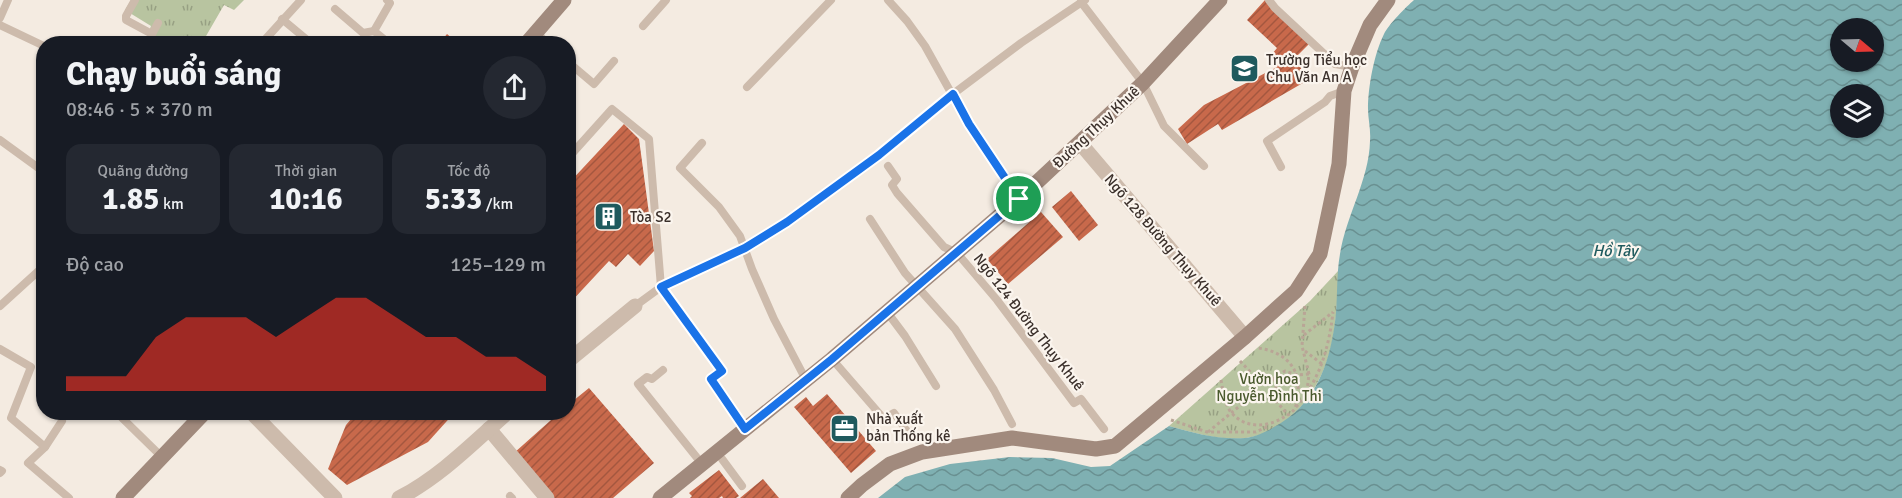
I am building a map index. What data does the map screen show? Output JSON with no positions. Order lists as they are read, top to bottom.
{
  "streets": {
    "main road": ["Đường Thụy Khuê"],
    "street": ["Ngõ 128 Đường Thụy Khuê"],
    "lane": ["Ngõ 124 Đường Thụy Khuê"]
  },
  "crossings": [
    ["Đường Thụy Khuê", "Ngõ 128 Đường Thụy Khuê"],
    ["Đường Thụy Khuê", "Ngõ 124 Đường Thụy Khuê"]
  ],
  "water": ["Hồ Tây"],
  "parks": ["Vườn hoa Nguyễn Đình Thi"],
  "places": {
    "school or university": ["Trường Tiểu học Chu Văn An A"],
    "building": ["Tòa S2"],
    "office": ["Nhà xuất bản Thống kê"]
  },
  "north": "right",
  "page": {
    "heading": ["Chạy buổi sáng", "08:46 · 5 × 370 m"],
    "stats": [
      ["Quãng đường", "1.85 km"],
      ["Thời gian", "10:16"],
      ["Tốc độ", "5:33 /km"]
    ],
    "chart": ["Độ cao", "125–129 m"]
  }
}
